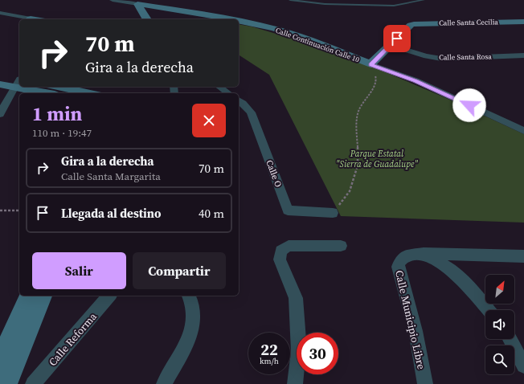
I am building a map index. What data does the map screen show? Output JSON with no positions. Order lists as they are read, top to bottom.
{
  "streets": {
    "street": [
      "Calle Santa Cecilia",
      "Calle Continuación Calle 10",
      "Calle Santa Rosa",
      "Calle O",
      "Calle Municipio Libre",
      "Calle Reforma"
    ]
  },
  "crossings": [
    ["Calle Santa Cecilia", "Calle Santa Rosa"]
  ],
  "parks": ["Parque Estatal \"Sierra de Guadalupe\""],
  "north": "top right",
  "page": {
    "turn": ["70 m", "Gira a la derecha"],
    "heading": ["1 min", "110 m · 19:47"],
    "list": [
      {
        "name": "Gira a la derecha",
        "note": "Calle Santa Margarita",
        "value": "70 m"
      },
      {
        "name": "Llegada al destino",
        "value": "40 m"
      }
    ],
    "buttons": ["Salir", "Compartir"],
    "speed": "22 km/h",
    "limit": "30"
  }
}
